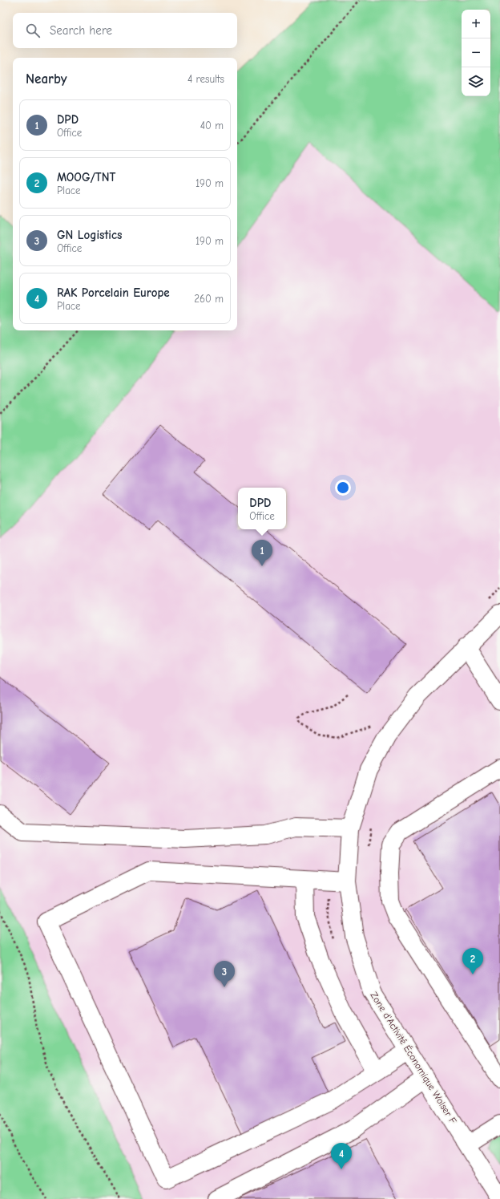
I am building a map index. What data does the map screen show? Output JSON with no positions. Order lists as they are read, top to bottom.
{
  "streets": {
    "lane": ["Zone d'Activité Économique Wolser F"]
  },
  "page": {
    "map_buttons": ["+", "−"],
    "search": "Search here",
    "heading": ["Nearby", "4 results"],
    "list": [
      {
        "mark": "1",
        "name": "DPD",
        "note": "Office",
        "value": "40 m"
      },
      {
        "mark": "2",
        "name": "MOOG/TNT",
        "note": "Place",
        "value": "190 m"
      },
      {
        "mark": "3",
        "name": "GN Logistics",
        "note": "Office",
        "value": "190 m"
      },
      {
        "mark": "4",
        "name": "RAK Porcelain Europe",
        "note": "Place",
        "value": "260 m"
      }
    ],
    "popup": ["DPD", "Office"],
    "pins": [
      "1",
      "2",
      "3",
      "4"
    ]
  }
}
